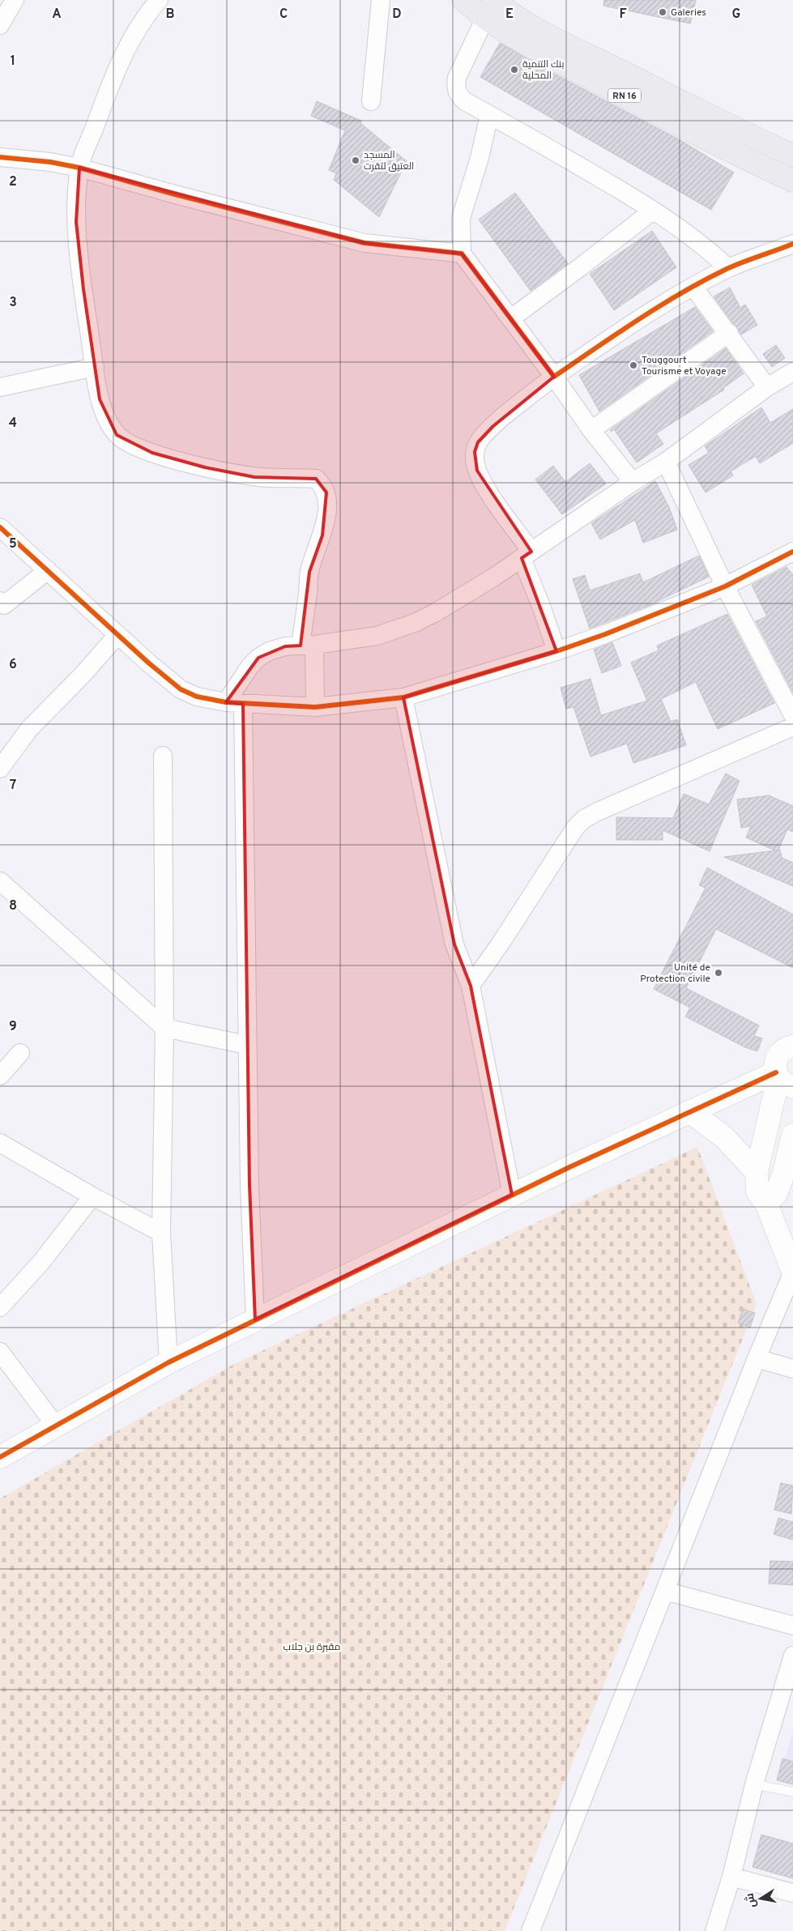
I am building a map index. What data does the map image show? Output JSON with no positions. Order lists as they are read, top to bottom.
{
  "streets": {
    "main road": ["RN 16"]
  },
  "parks": ["مقبرة بن جلاب"],
  "places": [
    "Galeries",
    "بنك التنمية المحلية",
    "المسجد العتيق لتقرت",
    "Touggourt Tourisme et Voyage",
    "Unité de Protection civile"
  ],
  "north": "left",
  "grid": {
    "columns": [
      "A",
      "B",
      "C",
      "D",
      "E",
      "F",
      "G"
    ],
    "rows": [
      "1",
      "2",
      "3",
      "4",
      "5",
      "6",
      "7",
      "8",
      "9"
    ]
  }
}
